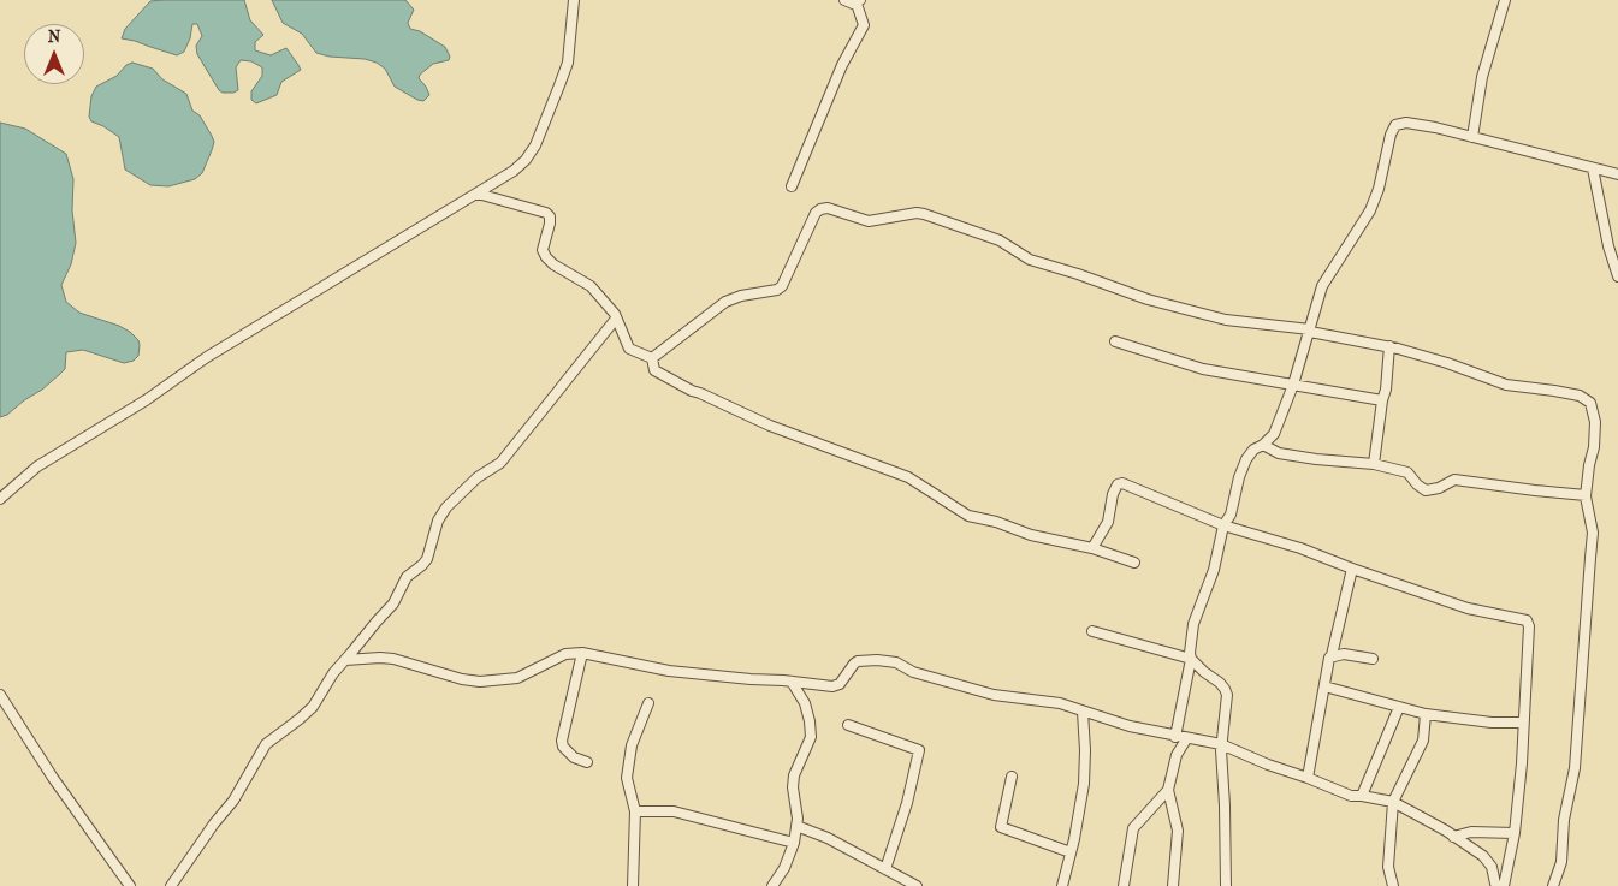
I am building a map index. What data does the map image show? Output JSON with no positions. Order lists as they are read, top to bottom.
{
  "north": "top"
}
